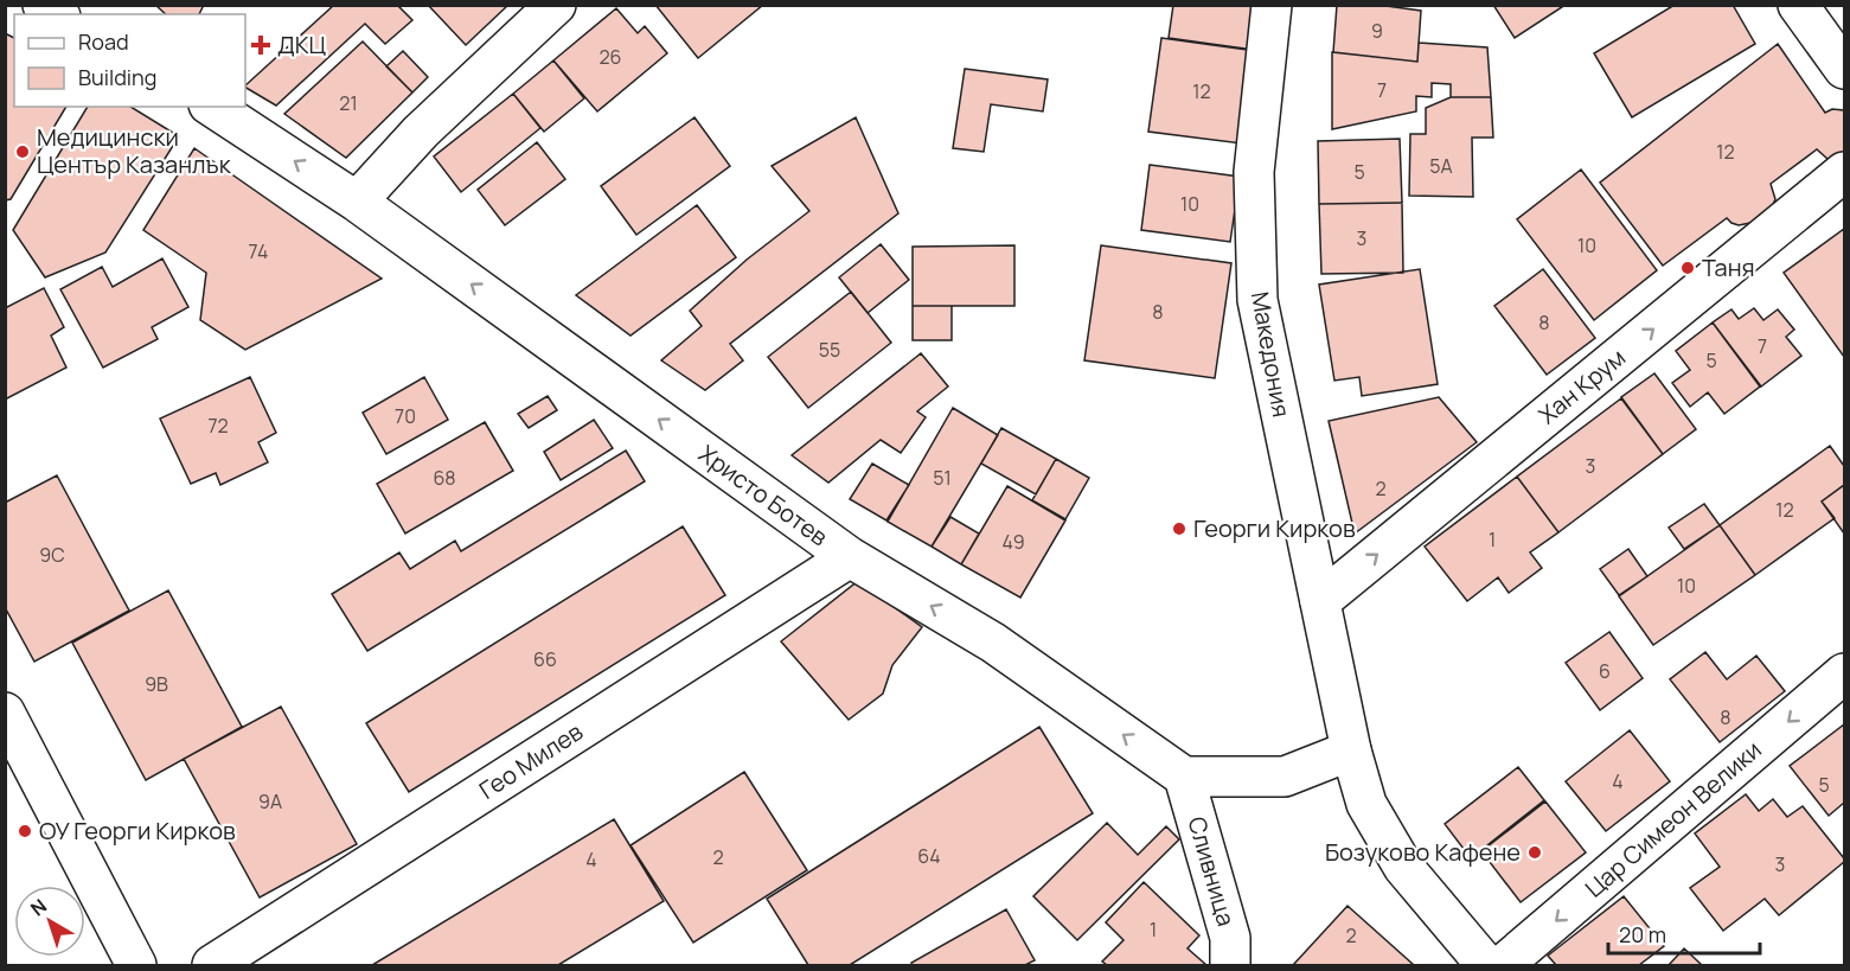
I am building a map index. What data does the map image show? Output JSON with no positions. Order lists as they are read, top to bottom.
{
  "streets": {
    "street": [
      "Македония",
      "Хан Крум",
      "Христо Ботев",
      "Гео Милев",
      "Цар Симеон Велики",
      "Сливница"
    ]
  },
  "crossings": [
    ["Македония", "Хан Крум"],
    ["Христо Ботев", "Гео Милев"],
    ["Христо Ботев", "Сливница"]
  ],
  "one_way": ["Хан Крум", "Христо Ботев", "Цар Симеон Велики"],
  "places": {
    "health": ["ДКЦ"],
    "other": [
      "Медицински Център Казанлък",
      "Таня",
      "Георги Кирков",
      "ОУ Георги Кирков",
      "Бозуково Кафене"
    ]
  },
  "house_numbers": [
    "9",
    "26",
    "7",
    "12",
    "21",
    "12",
    "5A",
    "5",
    "10",
    "3",
    "10",
    "74",
    "8",
    "8",
    "7",
    "55",
    "5",
    "70",
    "72",
    "3",
    "68",
    "51",
    "2",
    "12",
    "1",
    "49",
    "9C",
    "10",
    "66",
    "6",
    "9B",
    "8",
    "4",
    "5",
    "9A",
    "64",
    "2",
    "4",
    "3",
    "1",
    "2"
  ],
  "legend": ["Road", "Building"],
  "scale_bar": "20 m",
  "north": "top left"
}
